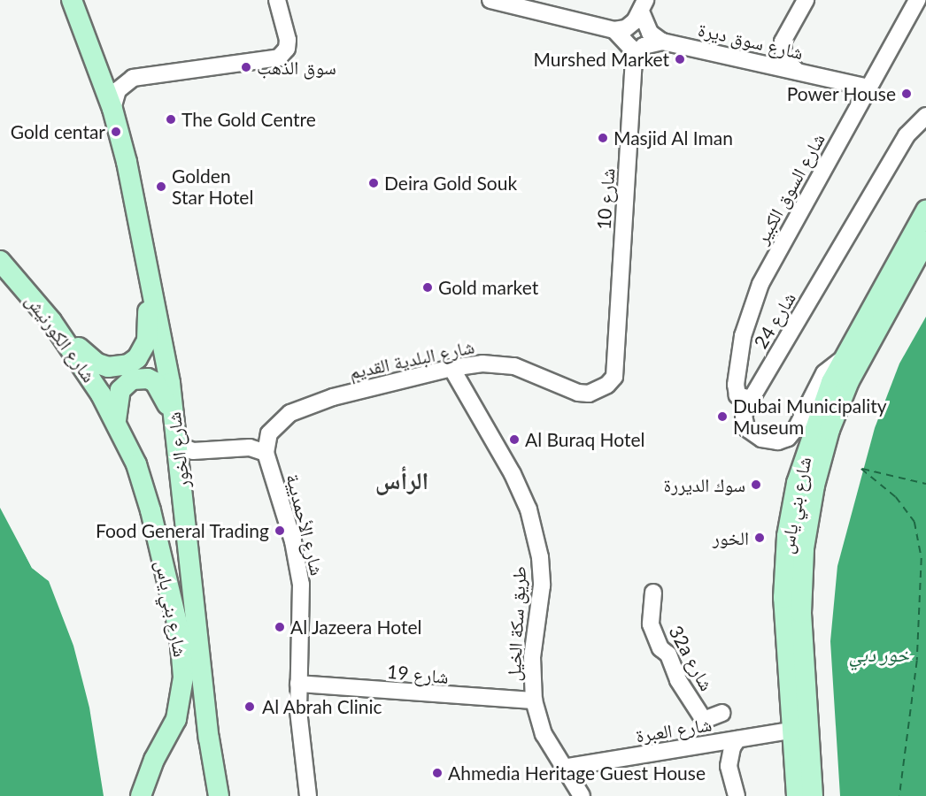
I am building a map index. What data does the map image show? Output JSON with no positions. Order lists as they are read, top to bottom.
{
  "streets": {
    "main road": ["شارع الكورنيش", "شارع الخور", "شارع بني ياس"],
    "street": [
      "شارع سوق ديرة",
      "شارع السوق الكبير",
      "شارع 10",
      "شارع 24",
      "شارع البلدية القديم",
      "شارع الأحمديية",
      "طريق سكة الخيل",
      "32a شارع",
      "شارع 19",
      "شارع العبرة"
    ]
  },
  "crossings": [
    ["شارع سوق ديرة", "شارع السوق الكبير"],
    ["شارع السوق الكبير", "شارع 24"],
    ["شارع 10", "شارع البلدية القديم"],
    ["شارع 24", "شارع بني ياس"],
    ["شارع الكورنيش", "شارع بني ياس"],
    ["شارع البلدية القديم", "طريق سكة الخيل"],
    ["شارع بني ياس", "شارع العبرة"],
    ["شارع الأحمديية", "شارع 19"],
    ["طريق سكة الخيل", "شارع 19"],
    ["طريق سكة الخيل", "شارع العبرة"]
  ],
  "districts": ["الرأس"],
  "water": ["خور دبي"],
  "places": [
    "Murshed Market",
    "سوق الذهب",
    "Power House",
    "The Gold Centre",
    "Gold centar",
    "Masjid Al Iman",
    "Deira Gold Souk",
    "Golden Star Hotel",
    "Gold market",
    "Dubai Municipality Museum",
    "Al Buraq Hotel",
    "سوك الديررة",
    "Food General Trading",
    "الخور",
    "Al Jazeera Hotel",
    "Al Abrah Clinic",
    "Ahmedia Heritage Guest House"
  ]
}
